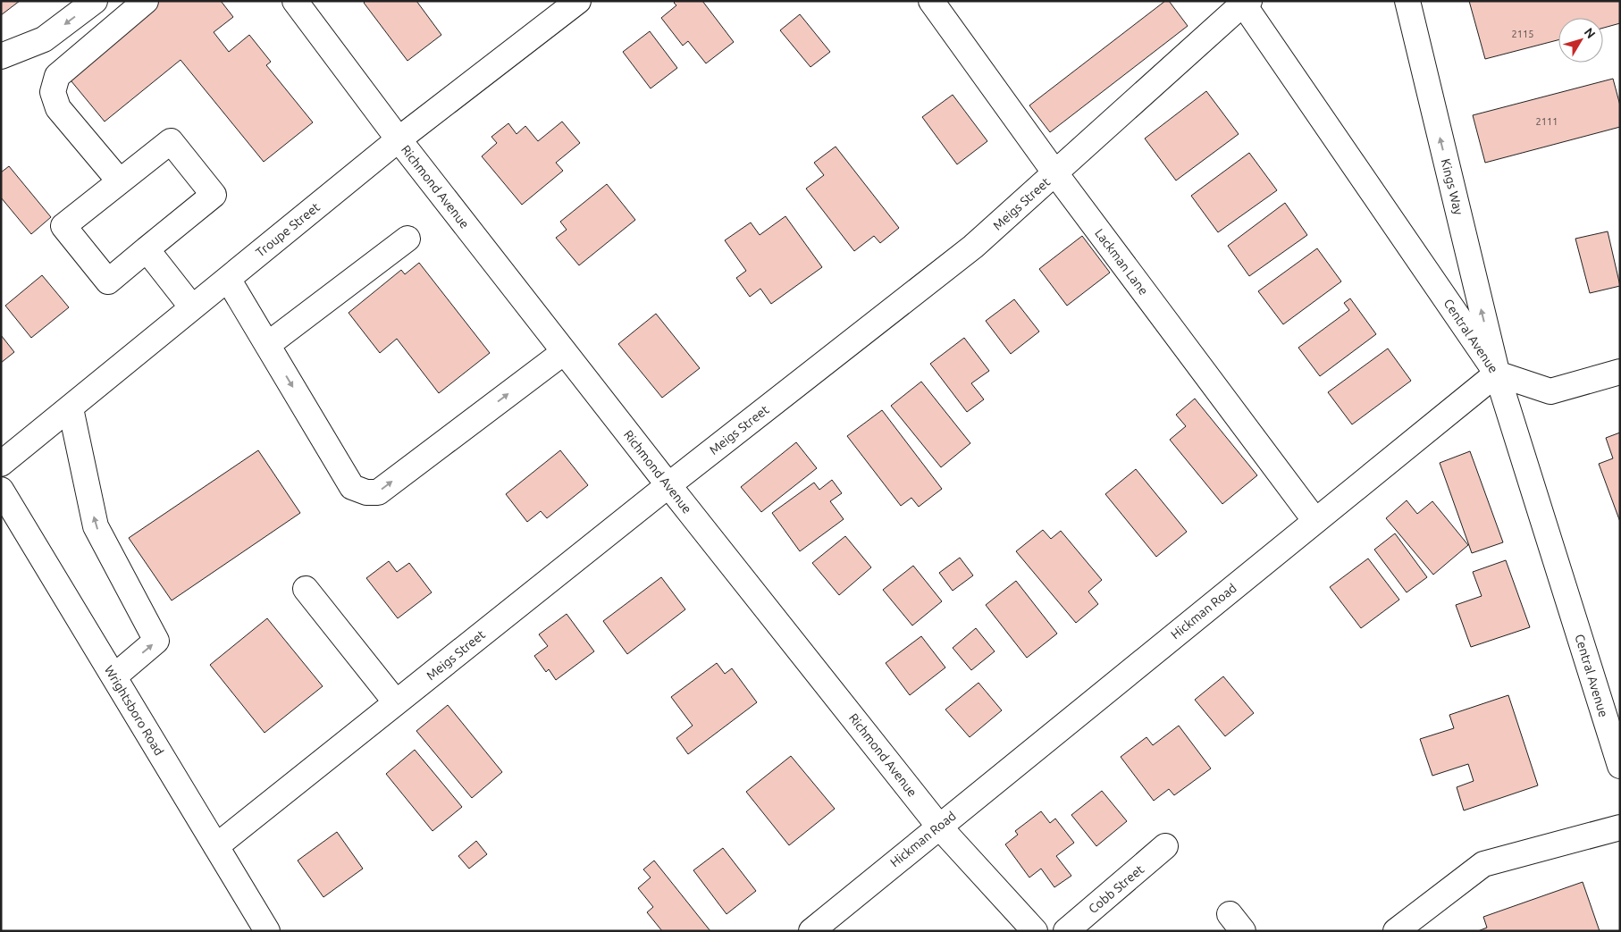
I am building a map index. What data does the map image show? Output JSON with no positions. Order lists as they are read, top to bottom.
{
  "streets": {
    "street": [
      "Richmond Avenue",
      "Kings Way",
      "Meigs Street",
      "Troupe Street",
      "Lackman Lane",
      "Central Avenue",
      "Hickman Road",
      "Wrightsboro Road",
      "Cobb Street"
    ]
  },
  "crossings": [
    ["Richmond Avenue", "Meigs Street"],
    ["Richmond Avenue", "Troupe Street"],
    ["Richmond Avenue", "Hickman Road"],
    ["Kings Way", "Central Avenue"],
    ["Kings Way", "Hickman Road"],
    ["Meigs Street", "Lackman Lane"],
    ["Meigs Street", "Central Avenue"],
    ["Meigs Street", "Wrightsboro Road"],
    ["Lackman Lane", "Hickman Road"],
    ["Central Avenue", "Hickman Road"]
  ],
  "one_way": ["Kings Way"],
  "house_numbers": ["2115", "2111"],
  "north": "top right"
}
